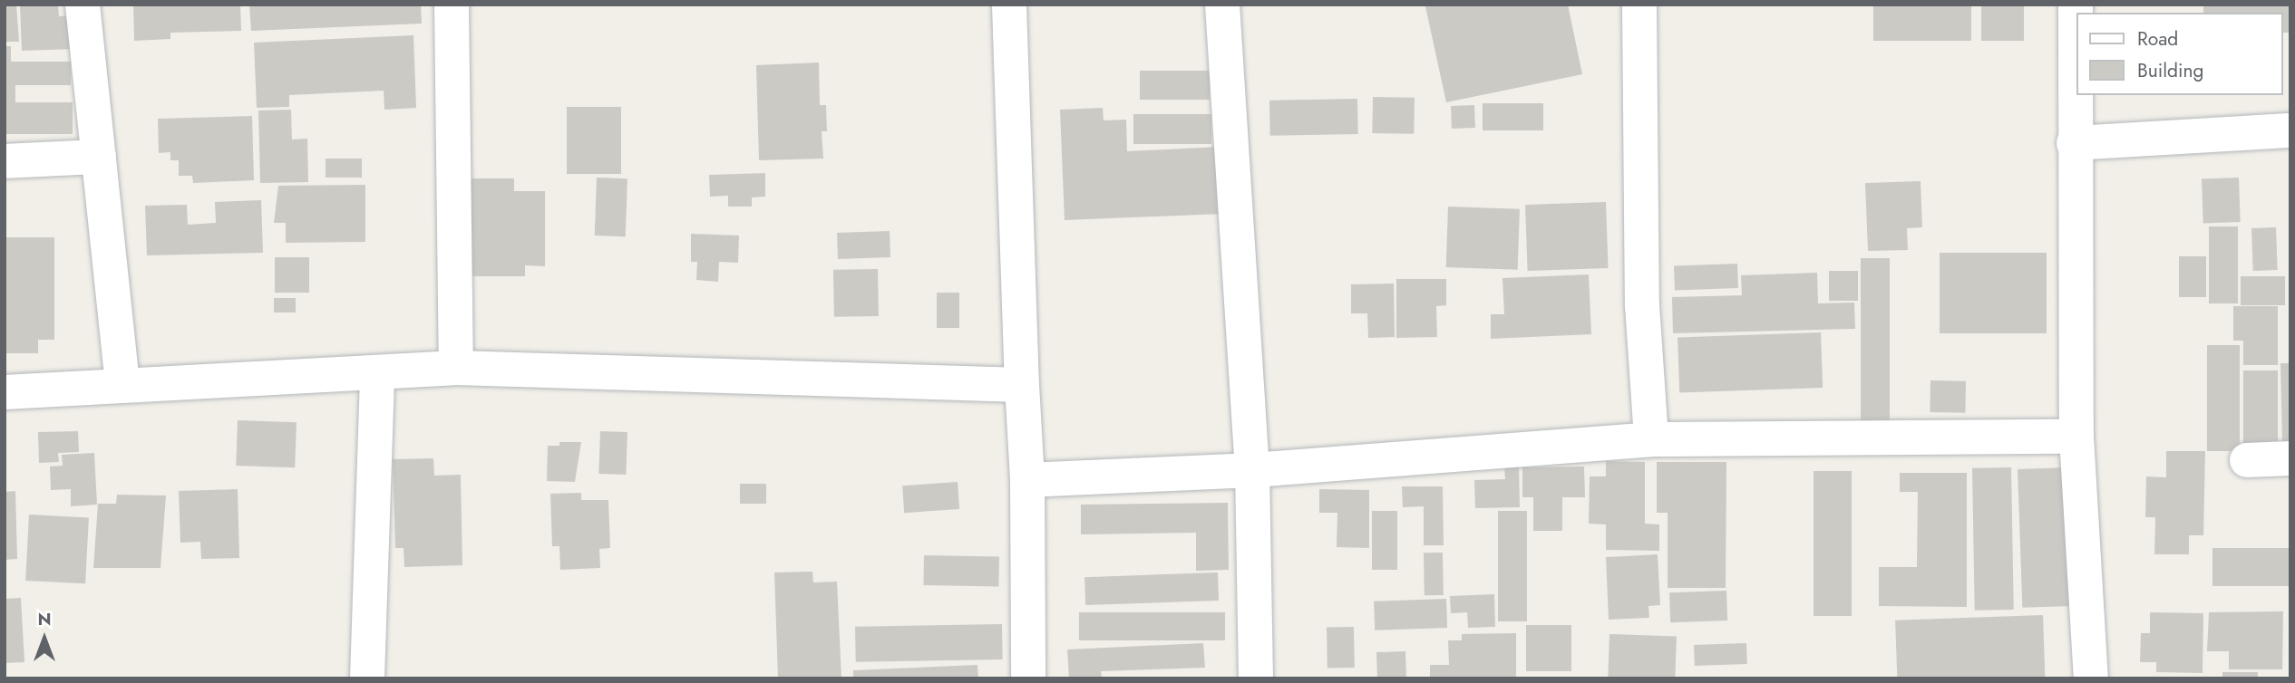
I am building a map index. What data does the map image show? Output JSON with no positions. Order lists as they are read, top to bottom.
{
  "legend": ["Road", "Building"],
  "north": "top"
}
